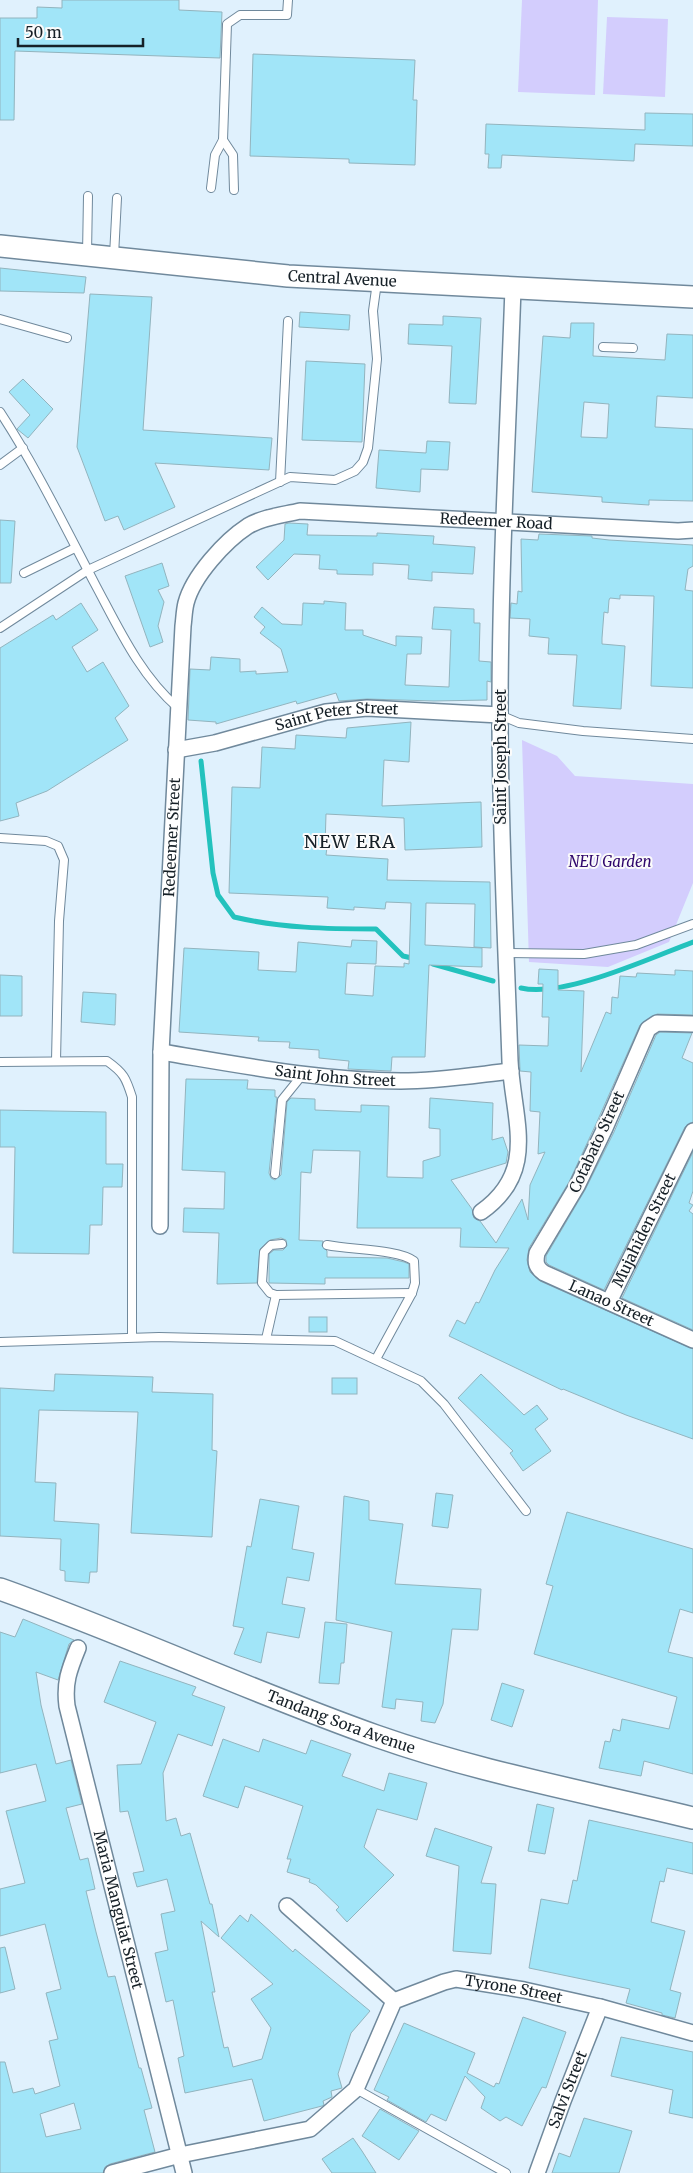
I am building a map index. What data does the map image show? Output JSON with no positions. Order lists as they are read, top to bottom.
{
  "streets": {
    "main road": ["Central Avenue", "Tandang Sora Avenue"],
    "street": [
      "Redeemer Road",
      "Saint Peter Street",
      "Saint Joseph Street",
      "Redeemer Street",
      "Saint John Street",
      "Cotabato Street",
      "Mujahiden Street",
      "Lanao Street",
      "Maria Manguiat Street",
      "Tyrone Street",
      "Salvi Street"
    ]
  },
  "crossings": [
    ["Central Avenue", "Saint Joseph Street"],
    ["Redeemer Road", "Saint Joseph Street"],
    ["Redeemer Road", "Redeemer Street"],
    ["Saint Peter Street", "Saint Joseph Street"],
    ["Saint Peter Street", "Redeemer Street"],
    ["Saint Joseph Street", "Saint John Street"],
    ["Redeemer Street", "Saint John Street"],
    ["Cotabato Street", "Lanao Street"],
    ["Mujahiden Street", "Lanao Street"],
    ["Tyrone Street", "Salvi Street"]
  ],
  "districts": ["NEW ERA"],
  "parks": ["NEU Garden"],
  "scale_bar": "50 m"
}
